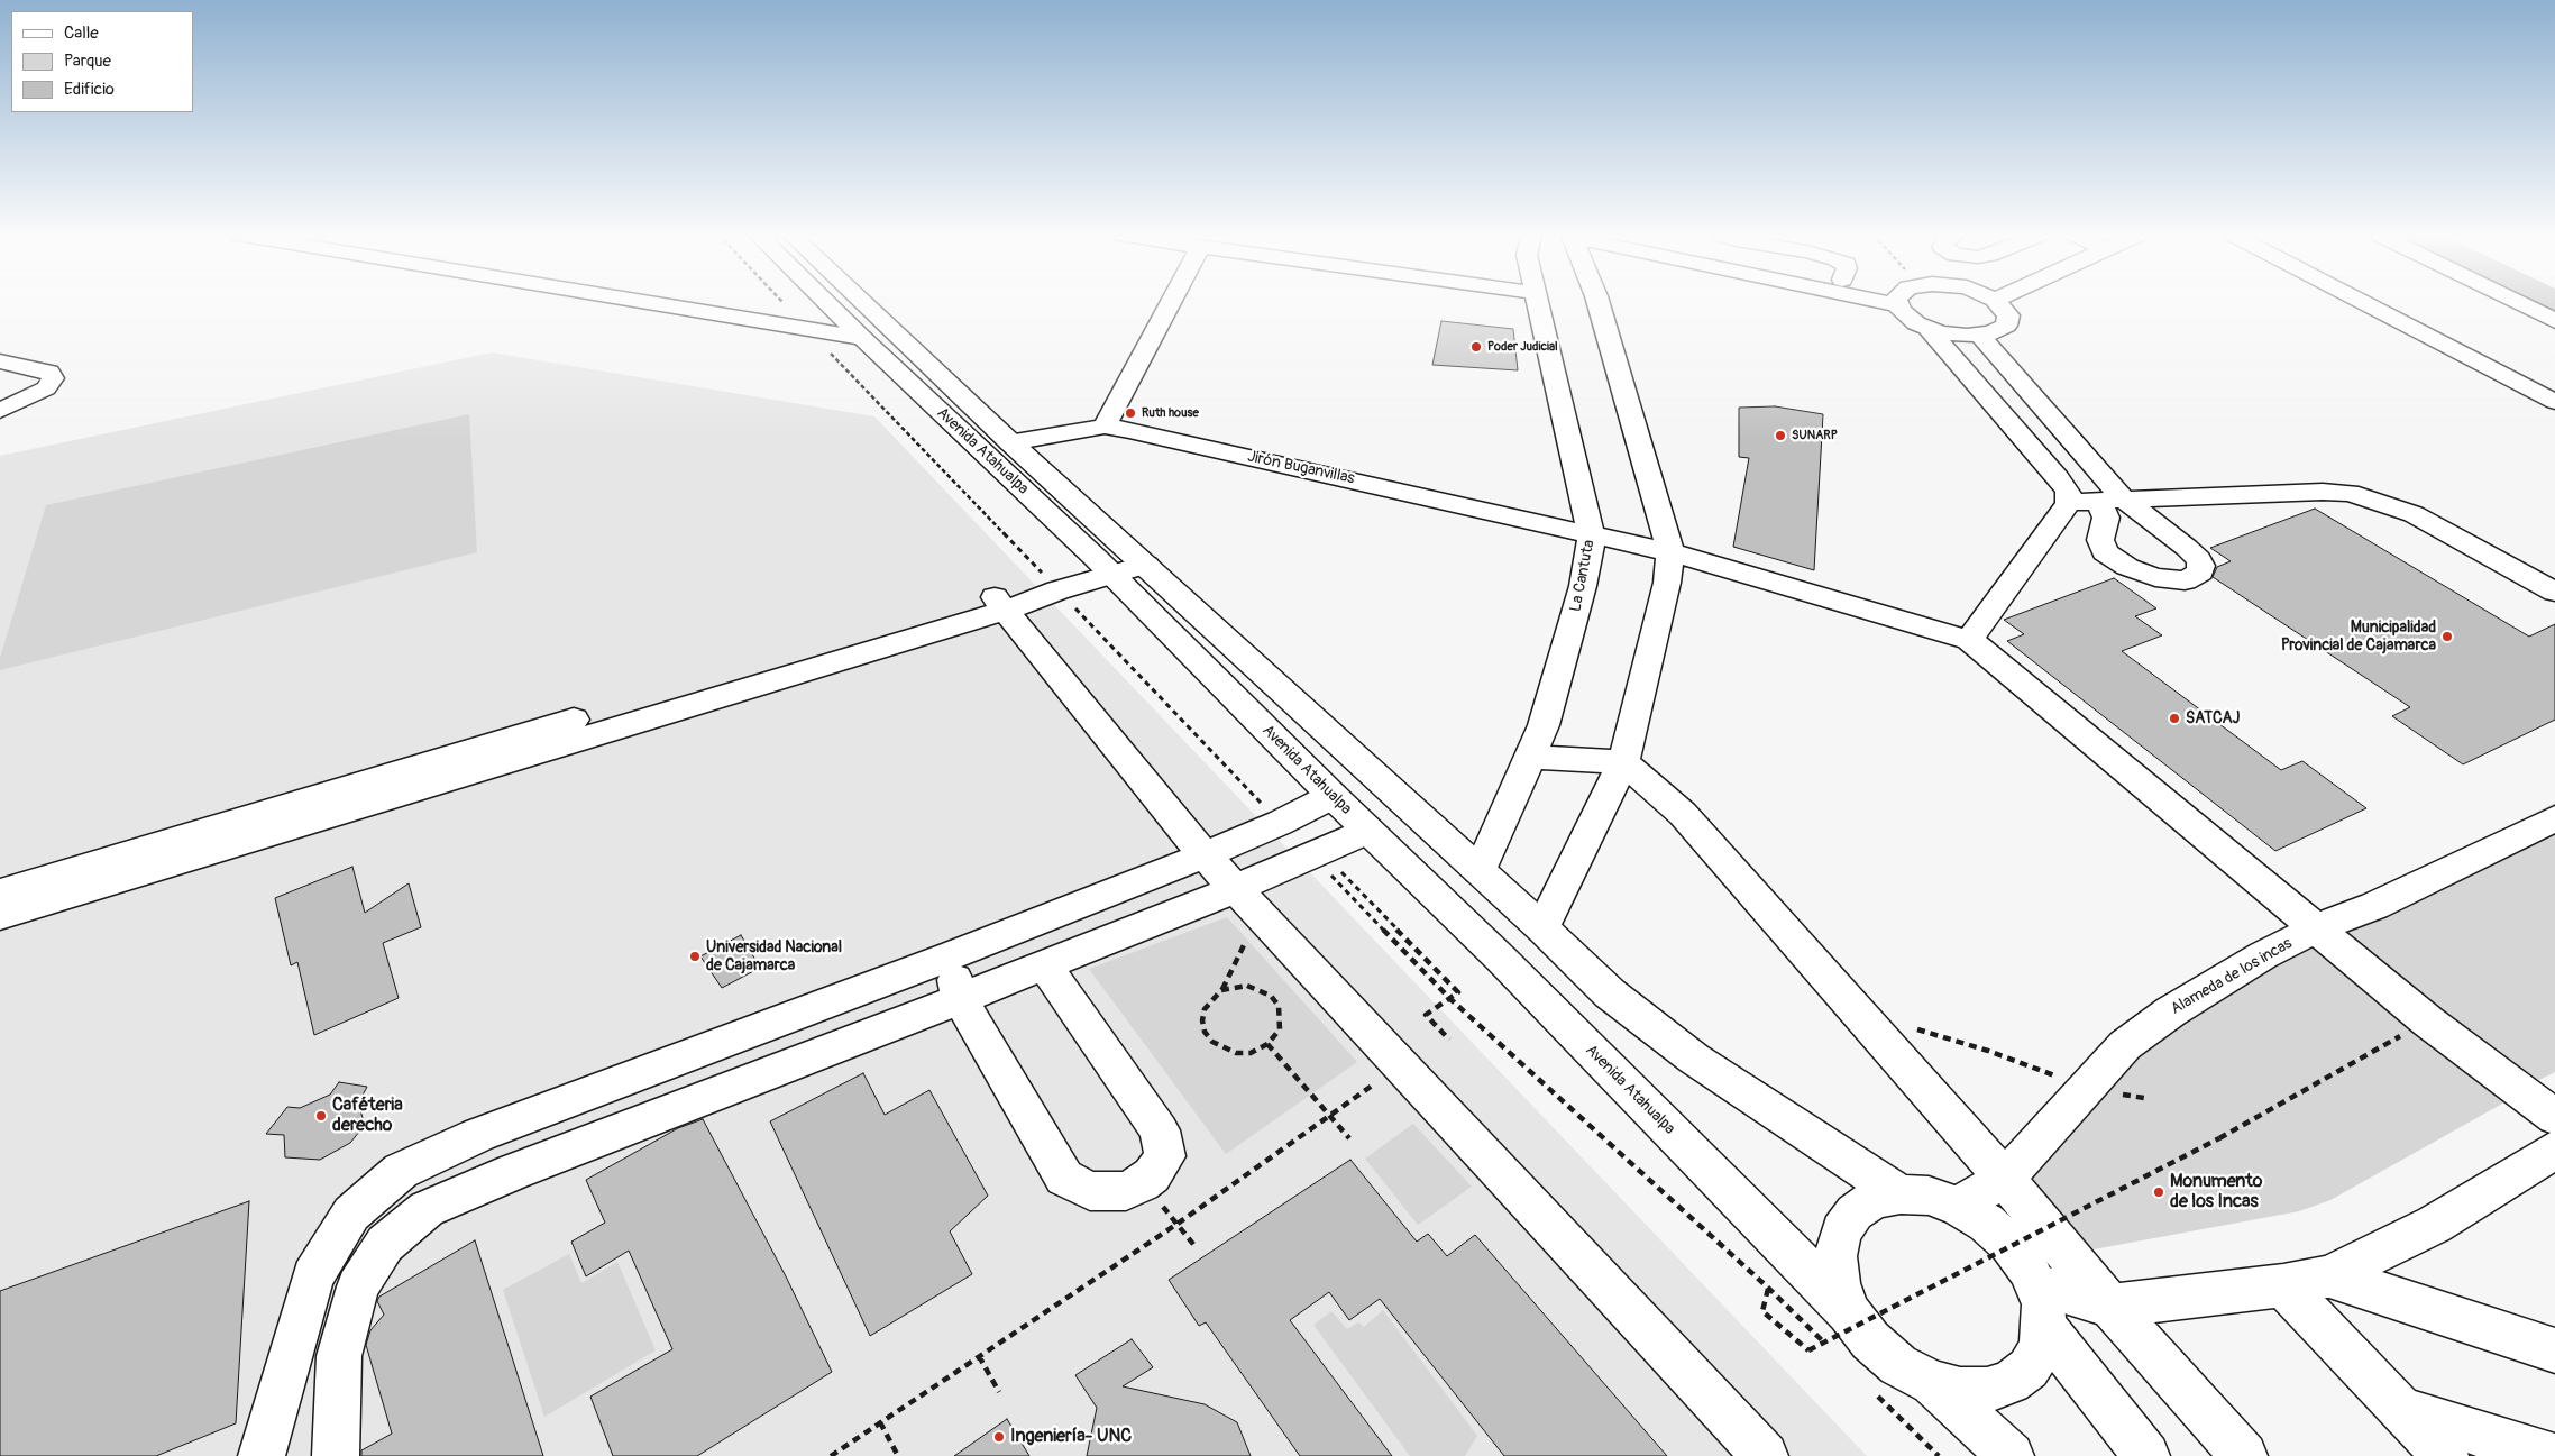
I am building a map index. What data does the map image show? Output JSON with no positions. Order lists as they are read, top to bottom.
{
  "streets": {
    "street": [
      "Avenida Atahualpa",
      "Jirón Buganvillas",
      "La Cantuta",
      "Alameda de los incas"
    ]
  },
  "crossings": [
    ["Avenida Atahualpa", "Jirón Buganvillas"],
    ["Avenida Atahualpa", "La Cantuta"],
    ["Jirón Buganvillas", "La Cantuta"]
  ],
  "places": [
    "Poder Judicial",
    "Ruth house",
    "SUNARP",
    "Municipalidad Provincial de Cajamarca",
    "SATCAJ",
    "Universidad Nacional de Cajamarca",
    "Caféteria derecho",
    "Monumento de los Incas",
    "Ingeniería- UNC"
  ],
  "legend": ["Calle", "Parque", "Edificio"]
}
